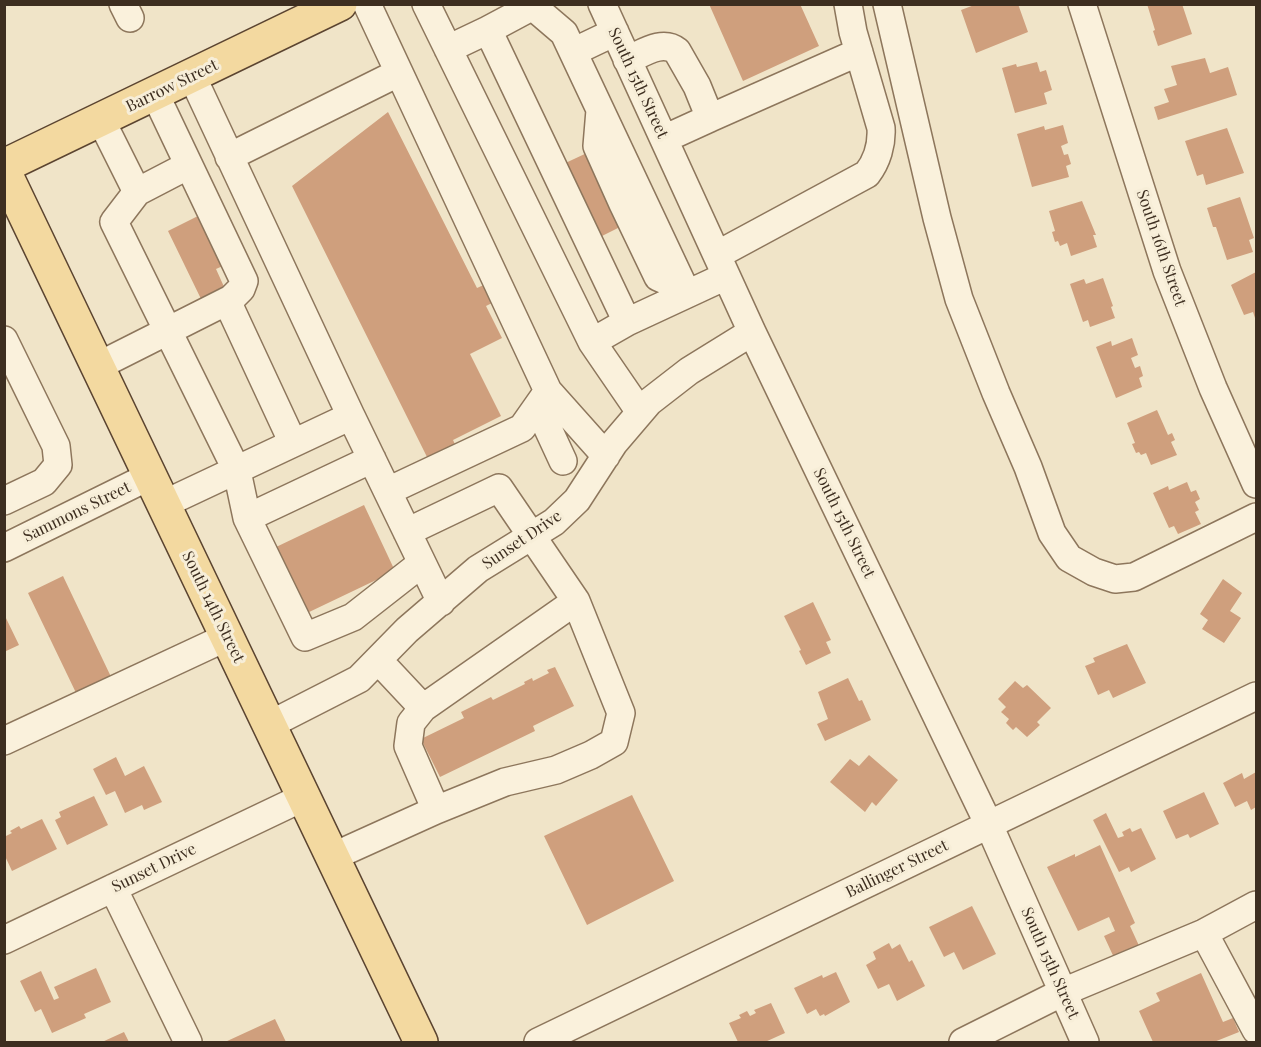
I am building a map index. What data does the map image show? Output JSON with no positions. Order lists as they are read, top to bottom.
{
  "streets": {
    "main road": ["Barrow Street", "South 14th Street"],
    "street": [
      "South 15th Street",
      "South 16th Street",
      "Sammons Street",
      "Sunset Drive",
      "Ballinger Street"
    ]
  },
  "crossings": [
    ["South 15th Street", "Sunset Drive"],
    ["South 15th Street", "Ballinger Street"],
    ["Barrow Street", "South 14th Street"],
    ["Sammons Street", "South 14th Street"],
    ["Sunset Drive", "South 14th Street"]
  ]
}
